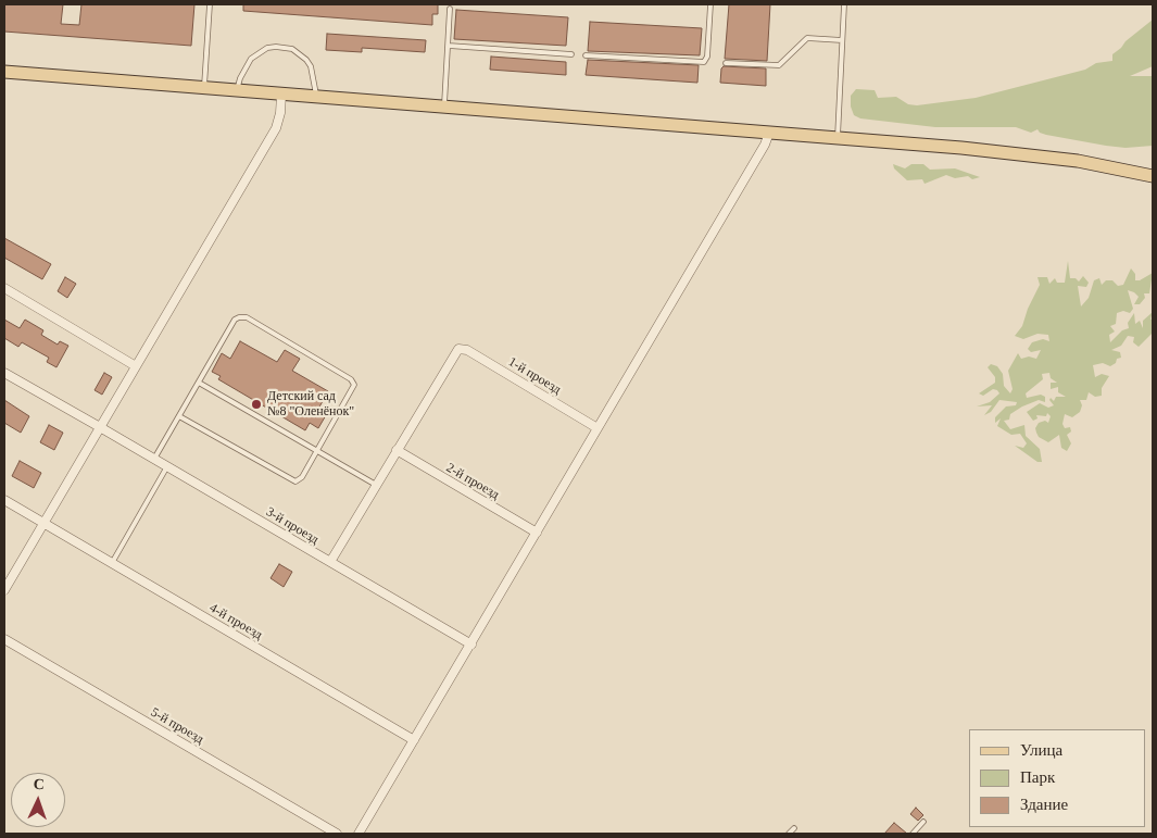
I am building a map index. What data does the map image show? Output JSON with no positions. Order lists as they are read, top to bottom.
{
  "streets": {
    "street": [
      "1-й проезд",
      "2-й проезд",
      "3-й проезд",
      "4-й проезд",
      "5-й проезд"
    ]
  },
  "crossings": [
    ["1-й проезд", "2-й проезд"]
  ],
  "places": ["Детский сад №8 \"Оленёнок\""],
  "legend": ["Улица", "Парк", "Здание"],
  "north": "top"
}
